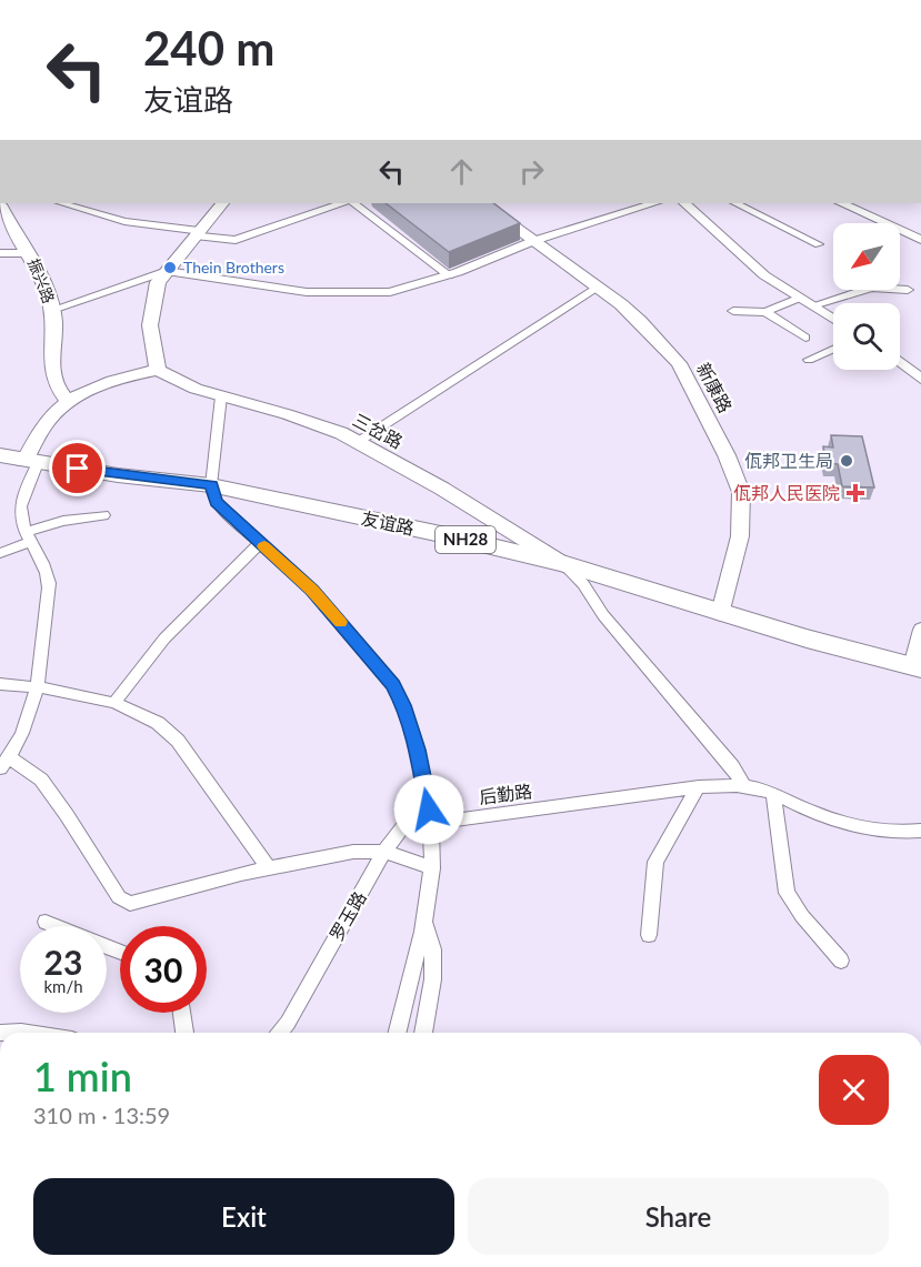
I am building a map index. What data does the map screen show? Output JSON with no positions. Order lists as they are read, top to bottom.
{
  "streets": {
    "highway": ["友谊路", "NH28"],
    "main road": ["振兴路", "新康路", "三岔路"],
    "street": ["后勤路", "罗玉路"]
  },
  "crossings": [
    ["新康路", "友谊路"],
    ["三岔路", "友谊路"]
  ],
  "places": {
    "other": ["Thein Brothers", "佤邦卫生局"],
    "health": ["佤邦人民医院"]
  },
  "north": "bottom left",
  "page": {
    "turn": ["240 m", "友谊路"],
    "speed": "23 km/h",
    "limit": "30",
    "heading": ["1 min", "310 m · 13:59"],
    "buttons": ["Exit", "Share"]
  }
}
